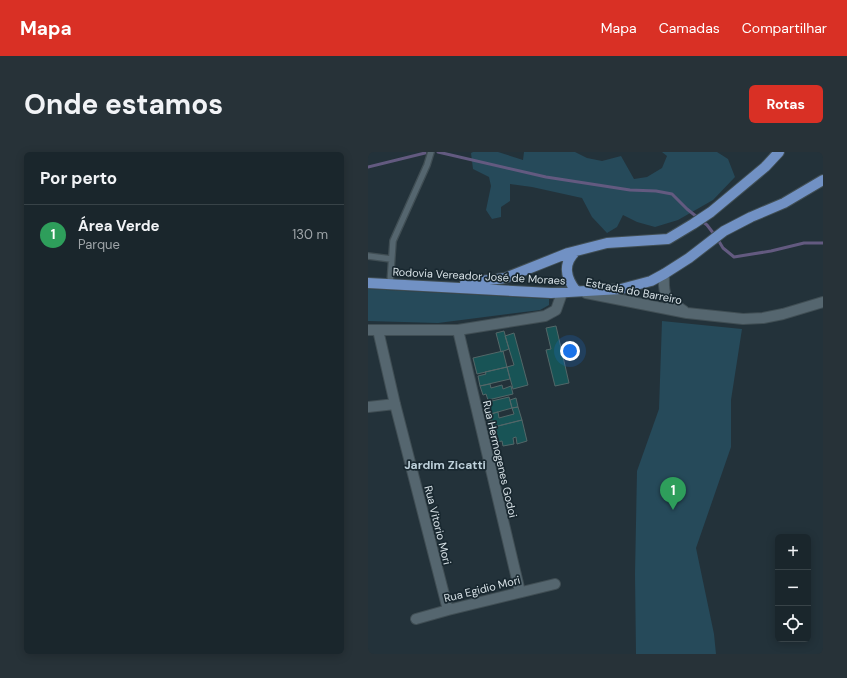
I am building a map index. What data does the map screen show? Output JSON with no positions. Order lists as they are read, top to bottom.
{
  "streets": {
    "main road": ["Rodovia Vereador José de Moraes"],
    "street": [
      "Estrada do Barreiro",
      "Rua Hermogenes Godoi",
      "Rua Vitorio Mori",
      "Rua Egidio Mori"
    ]
  },
  "crossings": [
    ["Rodovia Vereador José de Moraes", "Estrada do Barreiro"],
    ["Rua Hermogenes Godoi", "Rua Egidio Mori"],
    ["Rua Vitorio Mori", "Rua Egidio Mori"]
  ],
  "districts": ["Jardim Zicatti"],
  "page": {
    "header": "Mapa",
    "nav": ["Mapa", "Camadas", "Compartilhar"],
    "buttons": "Rotas",
    "title": "Onde estamos",
    "heading": "Por perto",
    "list": [
      {
        "mark": "1",
        "name": "Área Verde",
        "note": "Parque",
        "value": "130 m"
      }
    ],
    "pins": "1",
    "map_buttons": ["+", "−"]
  }
}
